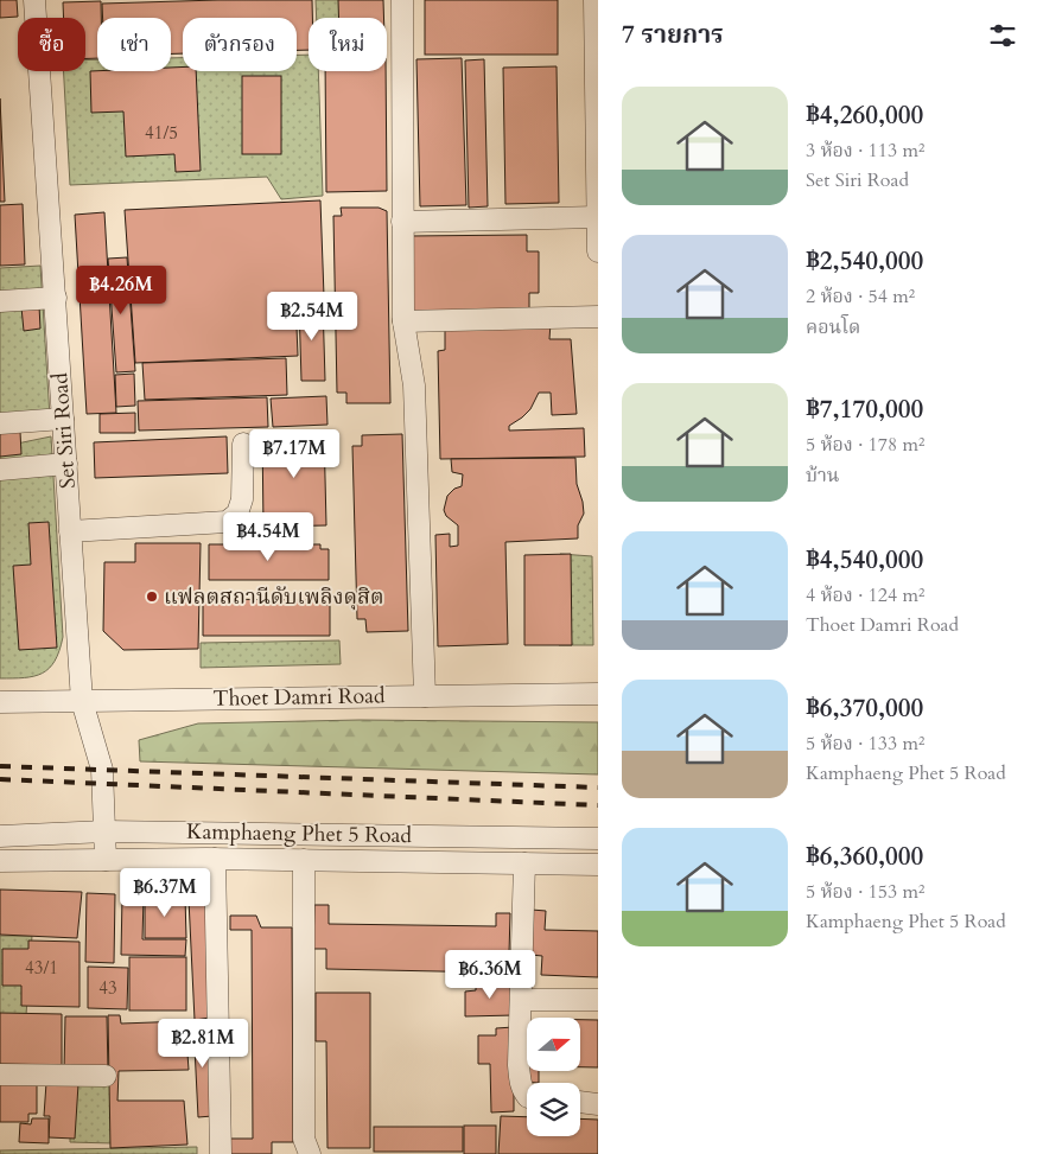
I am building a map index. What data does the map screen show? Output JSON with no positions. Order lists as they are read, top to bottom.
{
  "streets": {
    "street": ["Set Siri Road", "Thoet Damri Road", "Kamphaeng Phet 5 Road"]
  },
  "crossings": [
    ["Set Siri Road", "Thoet Damri Road"],
    ["Set Siri Road", "Kamphaeng Phet 5 Road"]
  ],
  "places": ["แฟลตสถานีดับเพลิงดุสิต"],
  "house_numbers": ["41/5", "43/1", "43"],
  "north": "right",
  "page": {
    "heading": "7 รายการ",
    "chip": [
      "ซื้อ",
      "เช่า",
      "ตัวกรอง",
      "ใหม่"
    ],
    "list": [
      {
        "name": "฿4,260,000",
        "note": "3 ห้อง · 113 m² · Set Siri Road"
      },
      {
        "name": "฿2,540,000",
        "note": "2 ห้อง · 54 m² · คอนโด"
      },
      {
        "name": "฿7,170,000",
        "note": "5 ห้อง · 178 m² · บ้าน"
      },
      {
        "name": "฿4,540,000",
        "note": "4 ห้อง · 124 m² · Thoet Damri Road"
      },
      {
        "name": "฿6,370,000",
        "note": "5 ห้อง · 133 m² · Kamphaeng Phet 5 Road"
      },
      {
        "name": "฿6,360,000",
        "note": "5 ห้อง · 153 m² · Kamphaeng Phet 5 Road"
      }
    ],
    "price": [
      "฿4.26M",
      "฿2.54M",
      "฿7.17M",
      "฿4.54M",
      "฿6.37M",
      "฿6.36M",
      "฿2.81M"
    ]
  }
}
